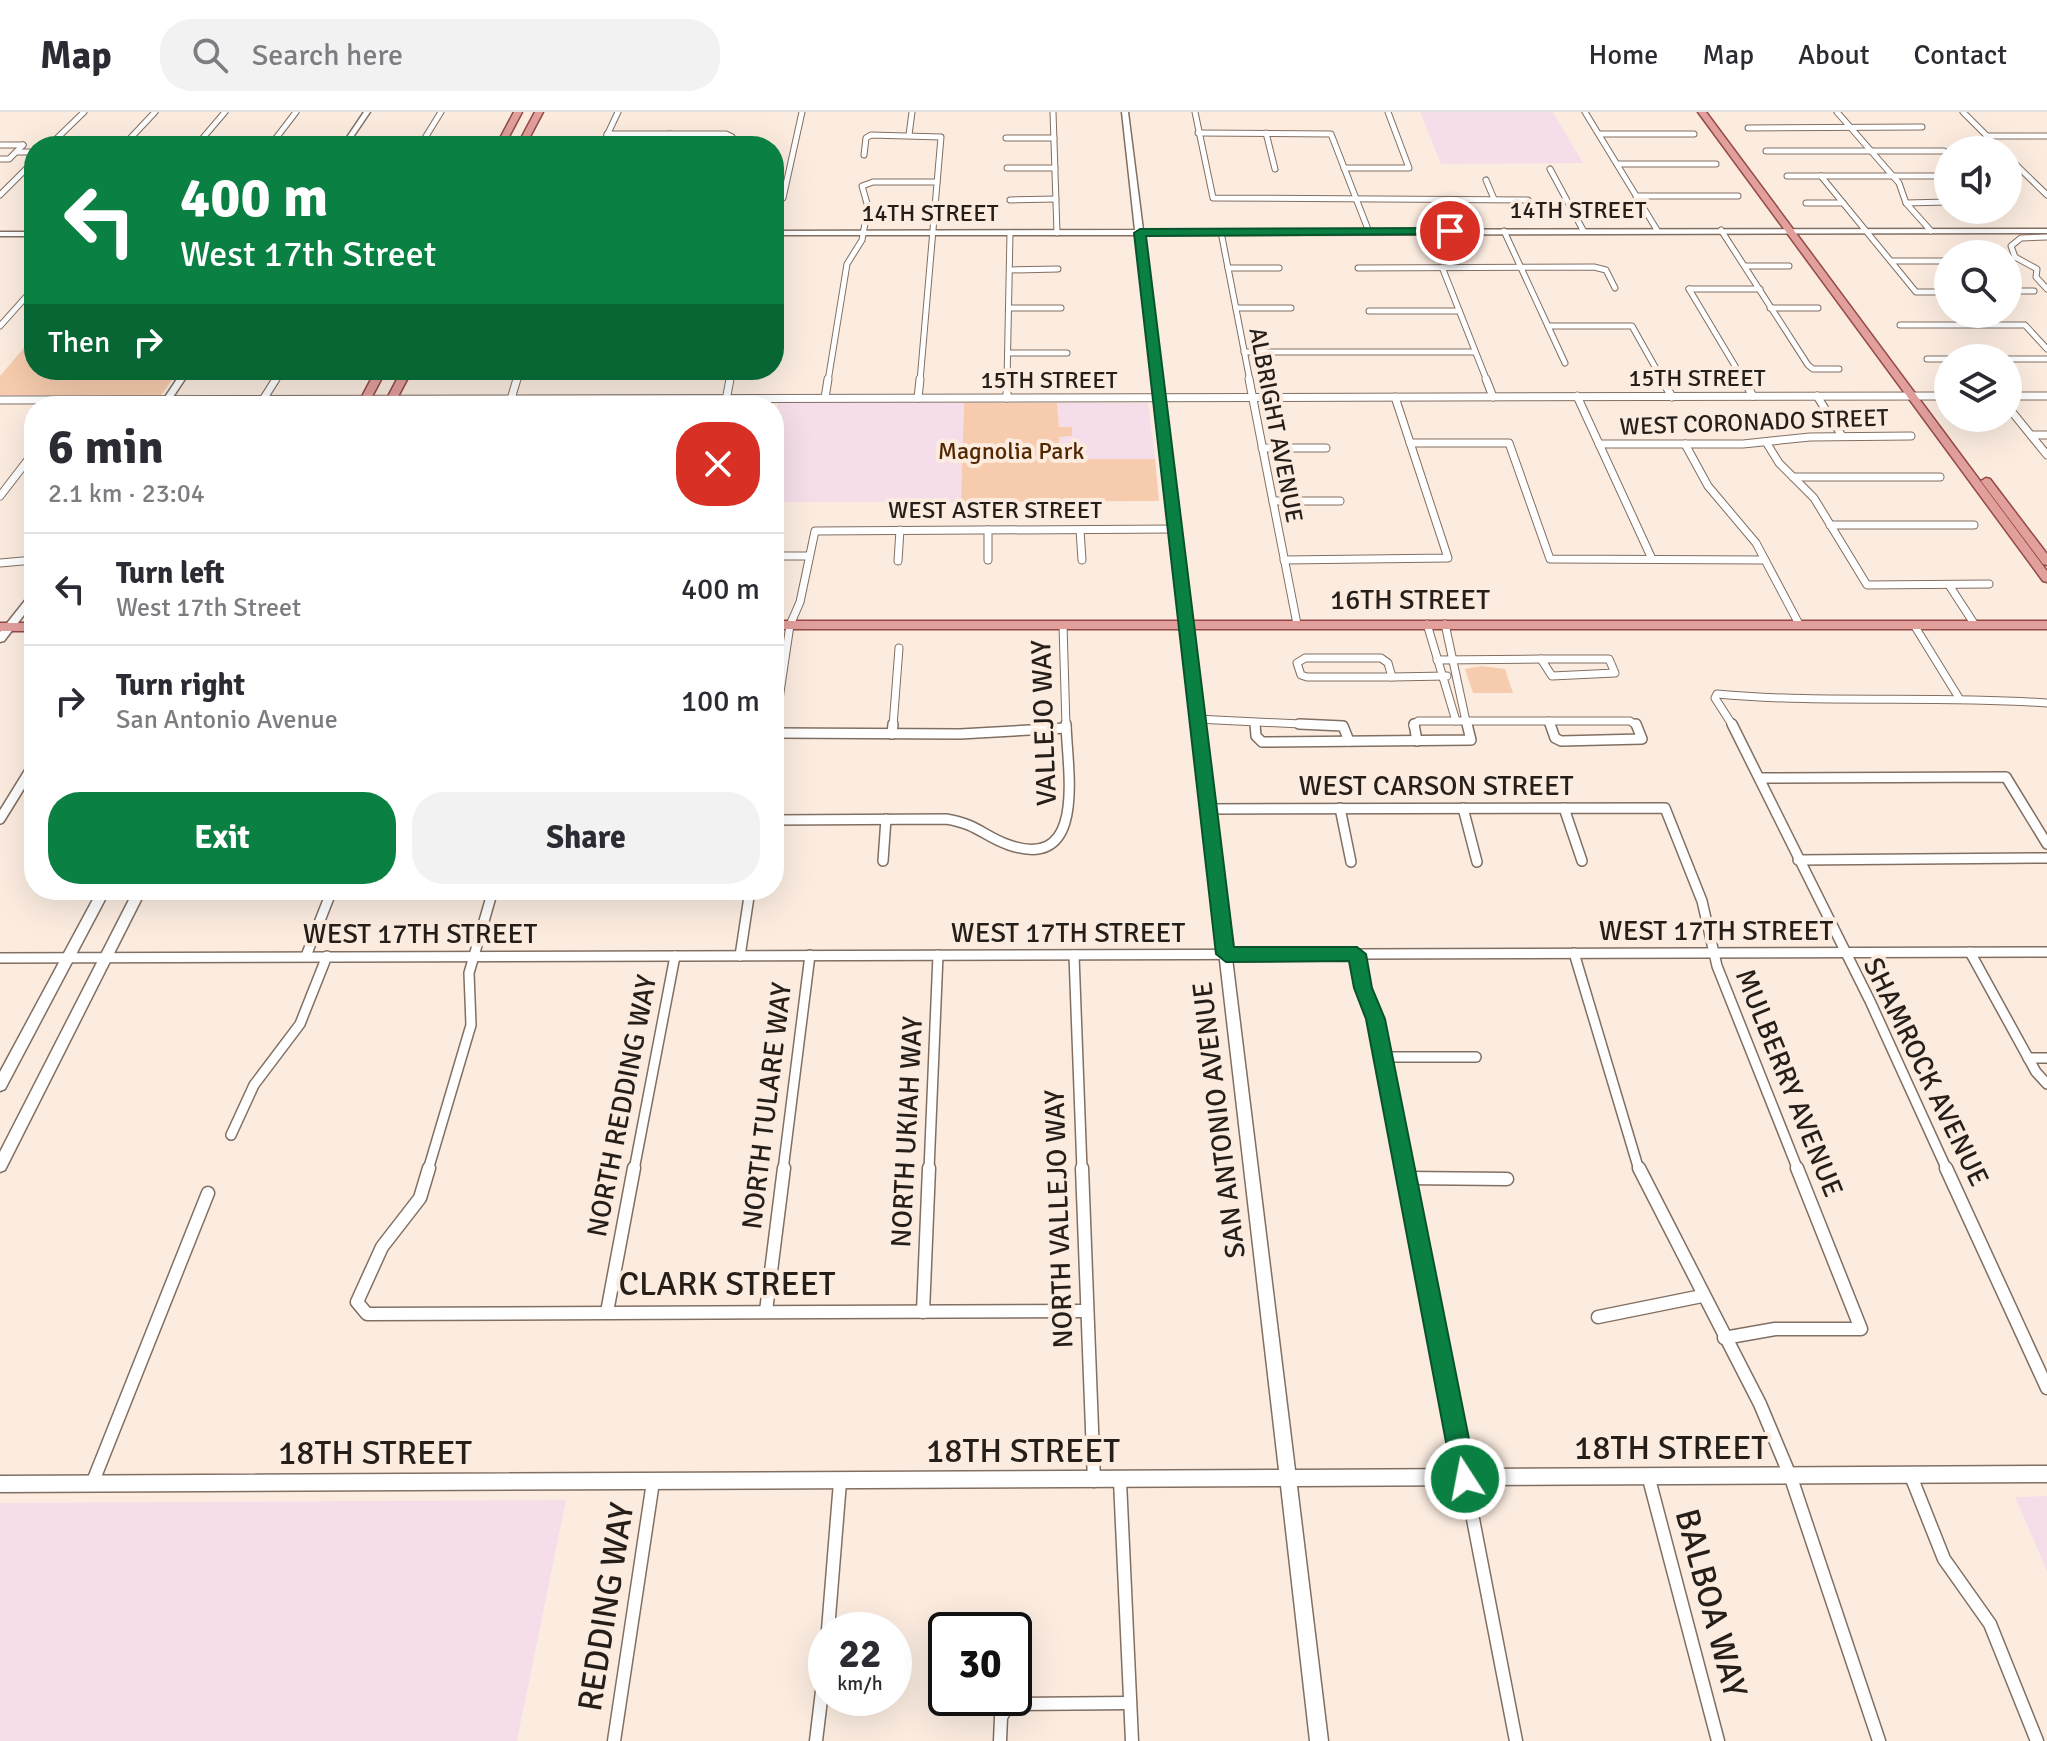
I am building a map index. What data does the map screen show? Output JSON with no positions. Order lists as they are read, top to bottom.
{
  "streets": {
    "main road": [
      "14TH STREET",
      "16TH STREET",
      "SAN ANTONIO AVENUE",
      "18TH STREET"
    ],
    "street": [
      "15TH STREET",
      "WEST CORONADO STREET",
      "ALBRIGHT AVENUE",
      "WEST ASTER STREET",
      "VALLEJO WAY",
      "WEST CARSON STREET",
      "WEST 17TH STREET",
      "SHAMROCK AVENUE",
      "MULBERRY AVENUE",
      "NORTH REDDING WAY",
      "NORTH TULARE WAY",
      "NORTH UKIAH WAY",
      "NORTH VALLEJO WAY",
      "CLARK STREET",
      "BALBOA WAY",
      "REDDING WAY"
    ]
  },
  "crossings": [
    ["14TH STREET", "ALBRIGHT AVENUE"],
    ["14TH STREET", "SAN ANTONIO AVENUE"],
    ["15TH STREET", "ALBRIGHT AVENUE"],
    ["15TH STREET", "SAN ANTONIO AVENUE"],
    ["ALBRIGHT AVENUE", "16TH STREET"],
    ["WEST ASTER STREET", "SAN ANTONIO AVENUE"],
    ["16TH STREET", "VALLEJO WAY"],
    ["16TH STREET", "SAN ANTONIO AVENUE"],
    ["WEST CARSON STREET", "MULBERRY AVENUE"],
    ["WEST CARSON STREET", "SAN ANTONIO AVENUE"],
    ["WEST 17TH STREET", "SHAMROCK AVENUE"],
    ["WEST 17TH STREET", "MULBERRY AVENUE"],
    ["WEST 17TH STREET", "NORTH REDDING WAY"],
    ["WEST 17TH STREET", "NORTH TULARE WAY"],
    ["WEST 17TH STREET", "SAN ANTONIO AVENUE"],
    ["WEST 17TH STREET", "NORTH UKIAH WAY"],
    ["WEST 17TH STREET", "NORTH VALLEJO WAY"],
    ["WEST 17TH STREET", "CLARK STREET"],
    ["NORTH REDDING WAY", "CLARK STREET"],
    ["NORTH TULARE WAY", "CLARK STREET"],
    ["SAN ANTONIO AVENUE", "18TH STREET"],
    ["NORTH UKIAH WAY", "CLARK STREET"],
    ["NORTH VALLEJO WAY", "CLARK STREET"],
    ["NORTH VALLEJO WAY", "18TH STREET"],
    ["18TH STREET", "BALBOA WAY"],
    ["18TH STREET", "REDDING WAY"]
  ],
  "parks": ["Magnolia Park"],
  "page": {
    "header": "Map",
    "search": "Search here",
    "nav": [
      "Home",
      "Map",
      "About",
      "Contact"
    ],
    "turn": ["400 m", "West 17th Street"],
    "then": "Then",
    "heading": ["6 min", "2.1 km · 23:04"],
    "list": [
      {
        "name": "Turn left",
        "note": "West 17th Street",
        "value": "400 m"
      },
      {
        "name": "Turn right",
        "note": "San Antonio Avenue",
        "value": "100 m"
      }
    ],
    "buttons": ["Exit", "Share"],
    "speed": "22 km/h",
    "limit": "30"
  }
}
